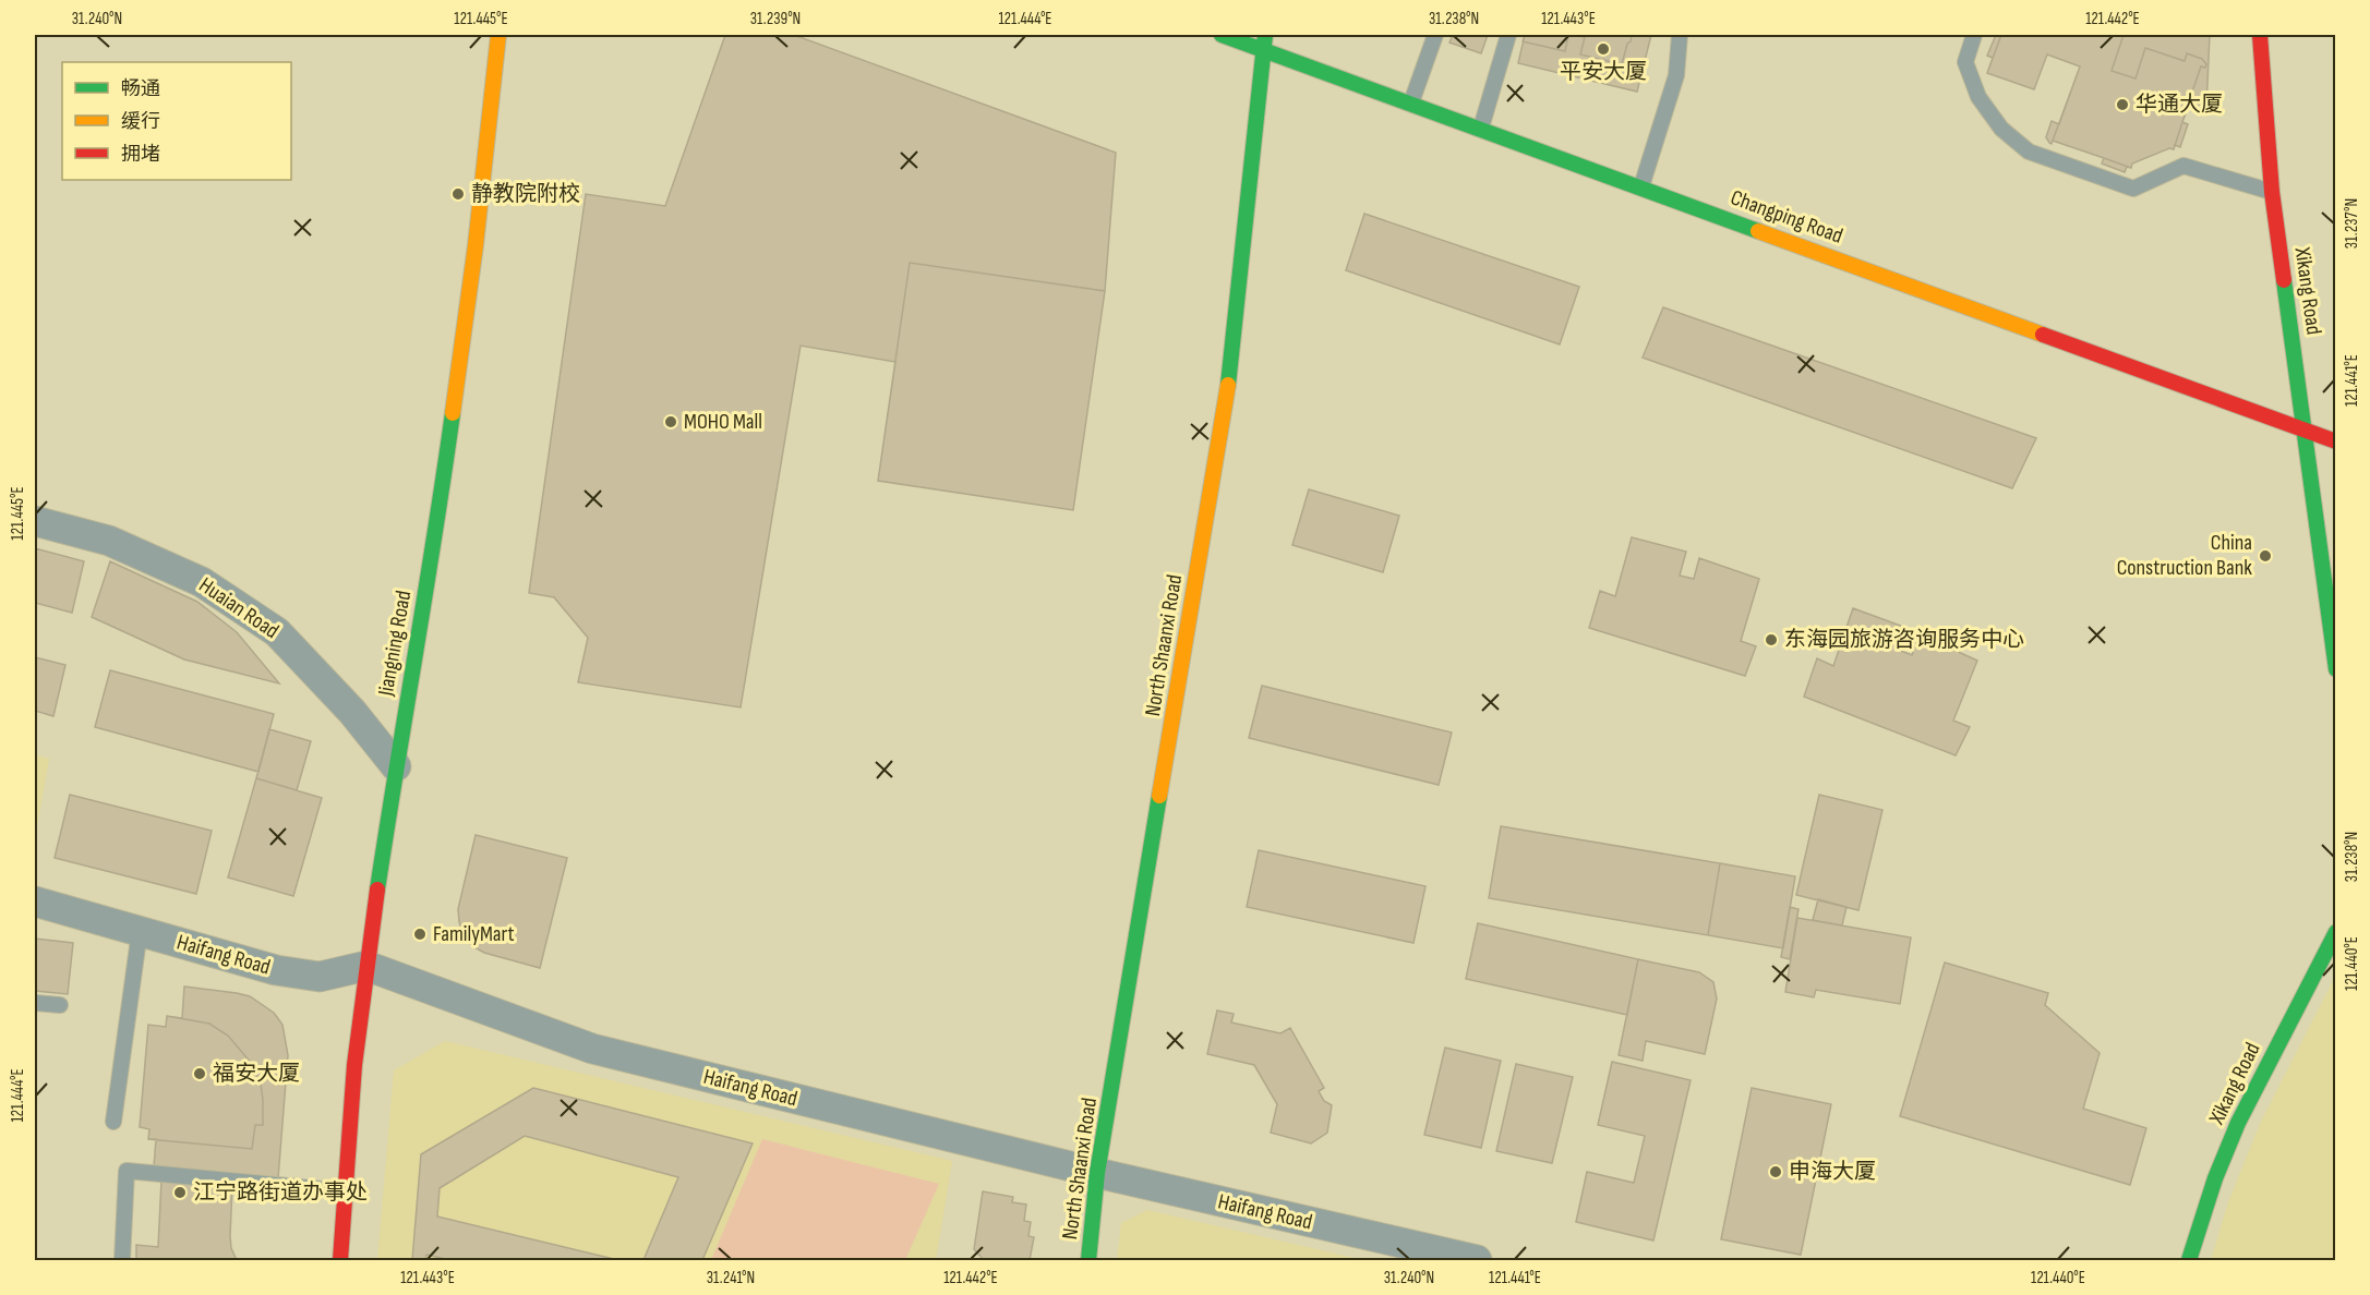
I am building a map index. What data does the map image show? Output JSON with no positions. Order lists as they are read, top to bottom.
{
  "streets": {
    "main road": [
      "Changping Road",
      "Xikang Road",
      "Jiangning Road",
      "North Shaanxi Road"
    ],
    "street": ["Huaian Road", "Haifang Road"]
  },
  "crossings": [
    ["Changping Road", "Xikang Road"],
    ["Changping Road", "North Shaanxi Road"],
    ["Huaian Road", "Jiangning Road"],
    ["Jiangning Road", "Haifang Road"],
    ["North Shaanxi Road", "Haifang Road"]
  ],
  "places": [
    "平安大厦",
    "华通大厦",
    "静教院附校",
    "MOHO Mall",
    "China Construction Bank",
    "东海园旅游咨询服务中心",
    "FamilyMart",
    "福安大厦",
    "申海大厦",
    "江宁路街道办事处"
  ],
  "legend": ["畅通", "缓行", "拥堵"],
  "coordinates": [
    "31.240°N",
    "121.445°E",
    "31.239°N",
    "121.444°E",
    "31.238°N",
    "121.443°E",
    "121.442°E",
    "31.237°N",
    "121.441°E",
    "121.440°E",
    "31.241°N"
  ]
}
